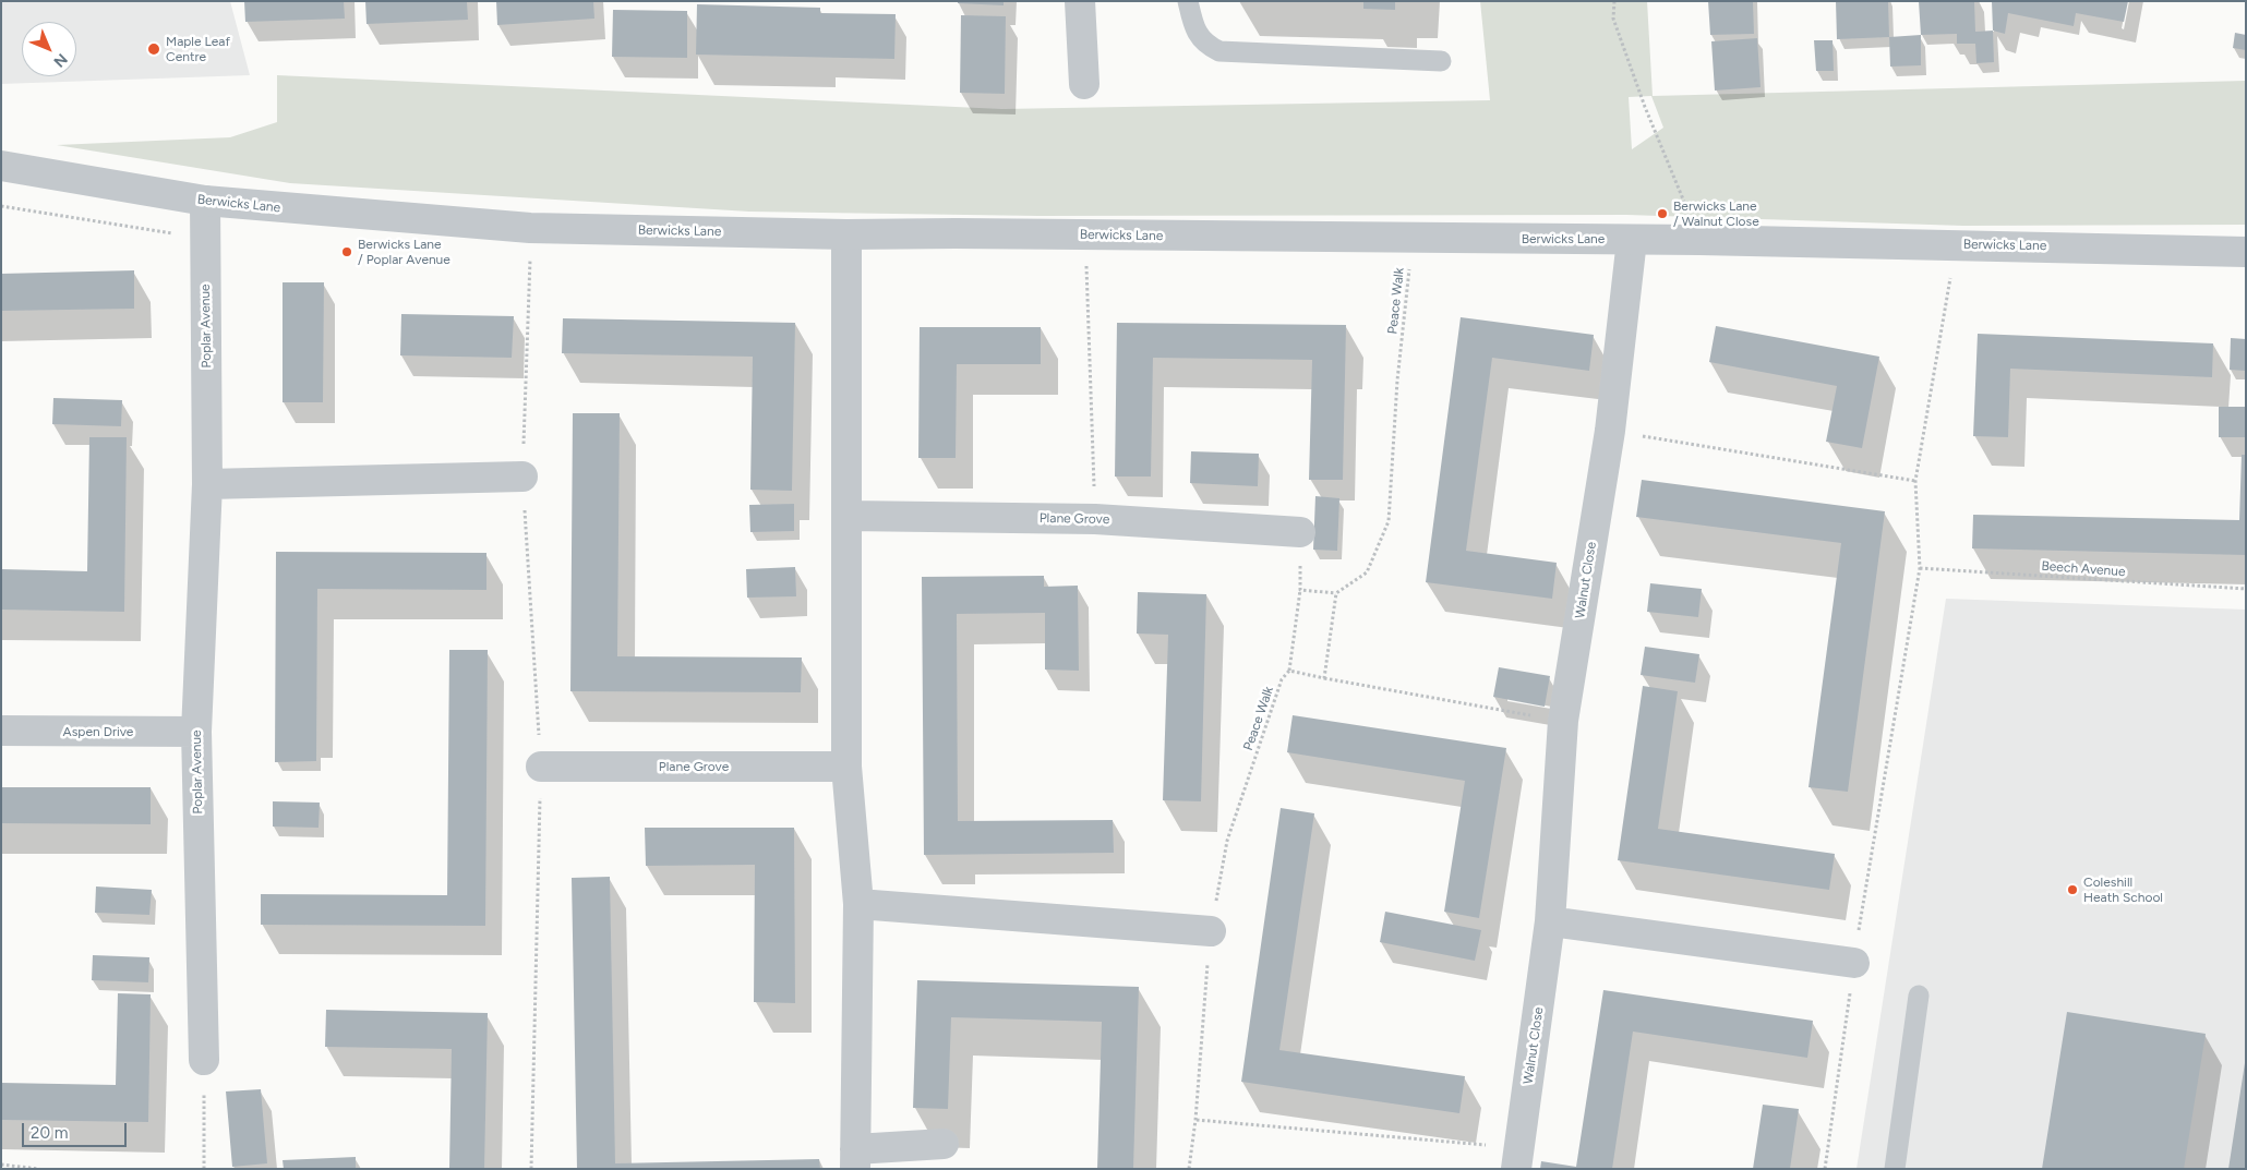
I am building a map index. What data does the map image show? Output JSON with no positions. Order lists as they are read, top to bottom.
{
  "streets": {
    "street": [
      "Berwicks Lane",
      "Poplar Avenue",
      "Plane Grove",
      "Walnut Close",
      "Aspen Drive"
    ],
    "path": ["Peace Walk", "Beech Avenue"]
  },
  "crossings": [
    ["Berwicks Lane", "Peace Walk"],
    ["Berwicks Lane", "Poplar Avenue"],
    ["Berwicks Lane", "Walnut Close"],
    ["Peace Walk", "Plane Grove"],
    ["Poplar Avenue", "Aspen Drive"]
  ],
  "places": [
    "Maple Leaf Centre",
    "Berwicks Lane / Walnut Close",
    "Berwicks Lane / Poplar Avenue",
    "Coleshill Heath School"
  ],
  "scale_bar": "20 m",
  "north": "bottom right"
}
